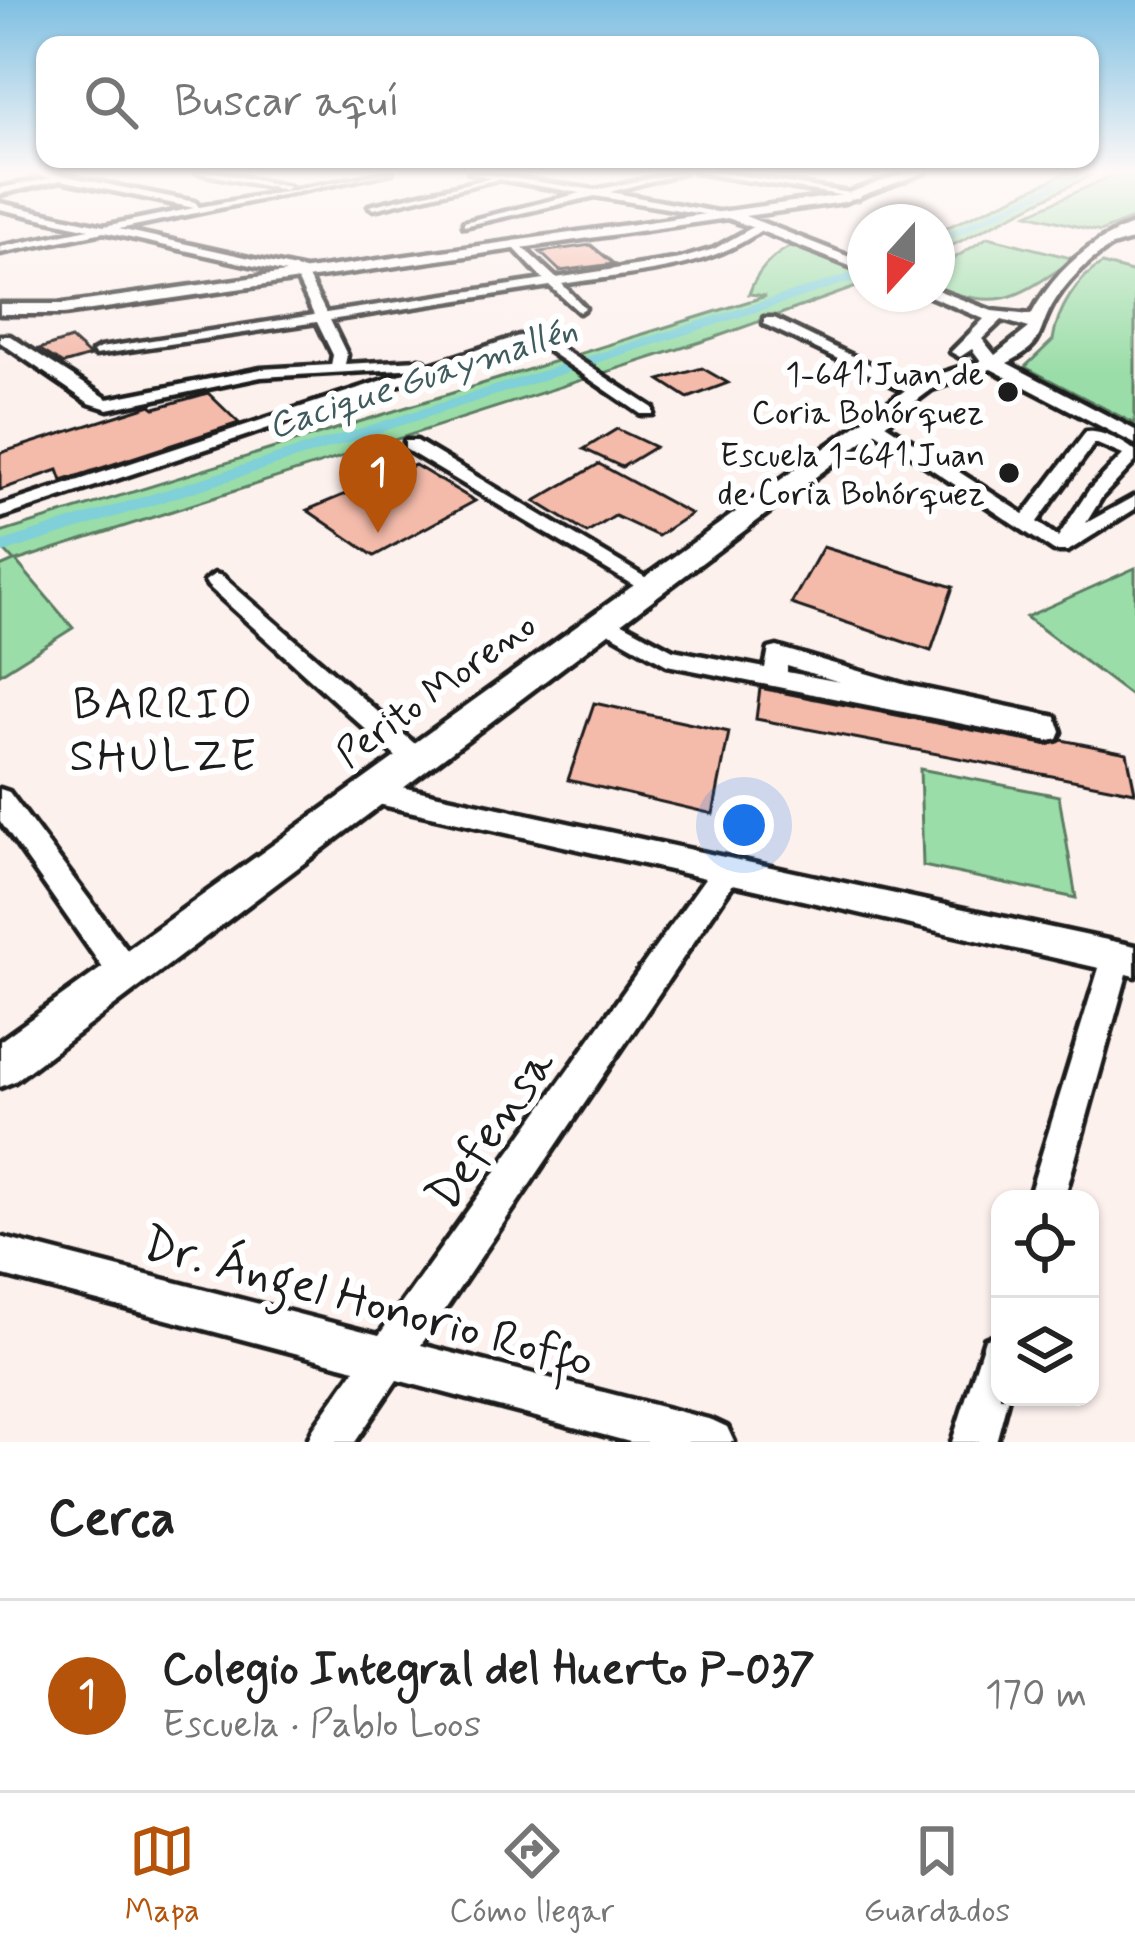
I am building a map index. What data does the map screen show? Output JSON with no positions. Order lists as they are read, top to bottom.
{
  "streets": {
    "main road": ["Perito Moreno"],
    "street": ["Defensa", "Dr. Ángel Honorio Roffo"]
  },
  "crossings": [
    ["Defensa", "Dr. Ángel Honorio Roffo"]
  ],
  "districts": ["BARRIO SHULZE"],
  "water": ["Cacique Guaymallén"],
  "places": ["1-641 Juan de Coria Bohórquez", "Escuela 1-641 Juan de Coria Bohórquez"],
  "north": "bottom",
  "page": {
    "search": "Buscar aquí",
    "pins": "1",
    "heading": "Cerca",
    "list": [
      {
        "mark": "1",
        "name": "Colegio Integral del Huerto P-037",
        "note": "Escuela · Pablo Loos",
        "value": "170 m"
      }
    ],
    "nav": ["Mapa", "Cómo llegar", "Guardados"]
  }
}
